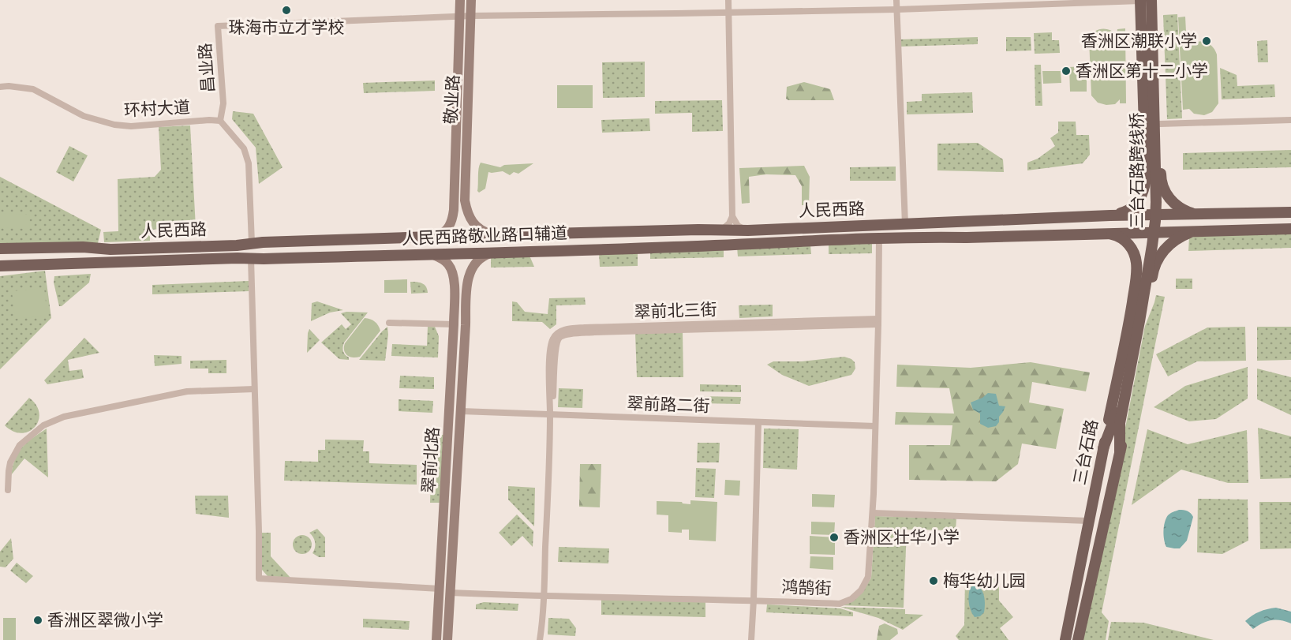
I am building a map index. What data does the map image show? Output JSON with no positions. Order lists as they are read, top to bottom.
{
  "streets": {
    "main road": [
      "敬业路",
      "三台石路跨线桥",
      "人民西路",
      "人民西路敬业路口辅道",
      "三台石路",
      "翠前北路"
    ],
    "street": [
      "昌业路",
      "环村大道",
      "翠前北三街",
      "翠前路二街",
      "鸿鹄街"
    ]
  },
  "crossings": [
    ["昌业路", "敬业路"],
    ["昌业路", "环村大道"],
    ["昌业路", "三台石路跨线桥"],
    ["人民西路", "人民西路敬业路口辅道"],
    ["人民西路", "三台石路"],
    ["人民西路", "鸿鹄街"],
    ["人民西路敬业路口辅道", "翠前北路"],
    ["翠前北三街", "翠前路二街"],
    ["翠前北三街", "鸿鹄街"],
    ["翠前路二街", "翠前北路"],
    ["翠前路二街", "鸿鹄街"],
    ["翠前北路", "鸿鹄街"]
  ],
  "places": [
    "珠海市立才学校",
    "香洲区潮联小学",
    "香洲区第十二小学",
    "香洲区壮华小学",
    "梅华幼儿园",
    "香洲区翠微小学"
  ]
}
